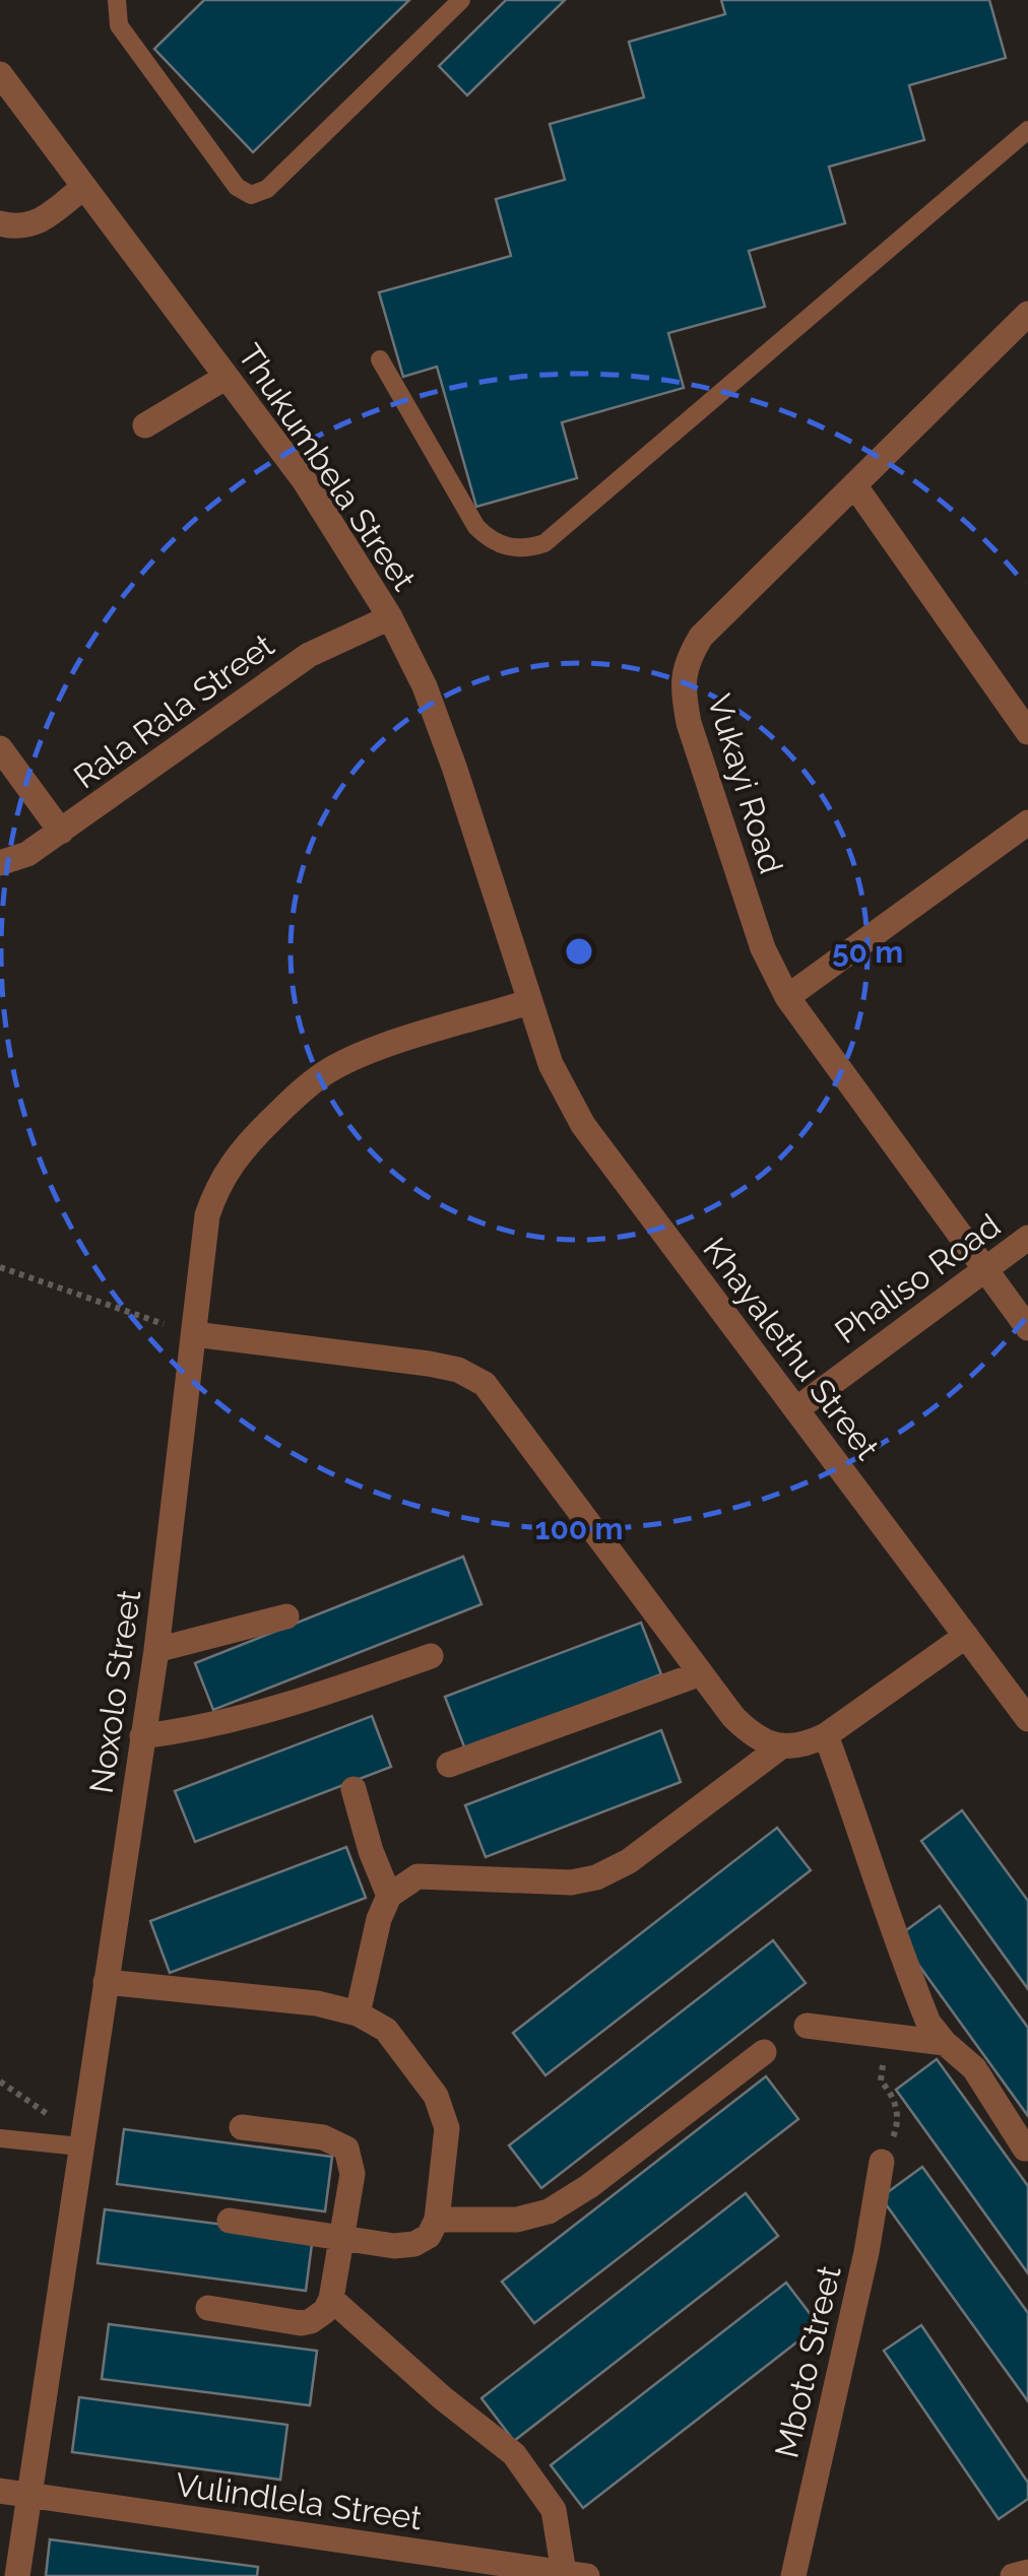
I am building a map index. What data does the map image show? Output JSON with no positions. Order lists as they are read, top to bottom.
{
  "streets": {
    "street": [
      "Thukumbela Street",
      "Rala Rala Street",
      "Vukayi Road",
      "Phaliso Road",
      "Khayalethu Street",
      "Noxolo Street",
      "Mboto Street",
      "Vulindlela Street"
    ]
  },
  "crossings": [
    ["Thukumbela Street", "Rala Rala Street"],
    ["Thukumbela Street", "Khayalethu Street"],
    ["Thukumbela Street", "Noxolo Street"],
    ["Vukayi Road", "Phaliso Road"],
    ["Phaliso Road", "Khayalethu Street"],
    ["Khayalethu Street", "Noxolo Street"],
    ["Noxolo Street", "Vulindlela Street"]
  ],
  "rings": ["50 m", "100 m"]
}
